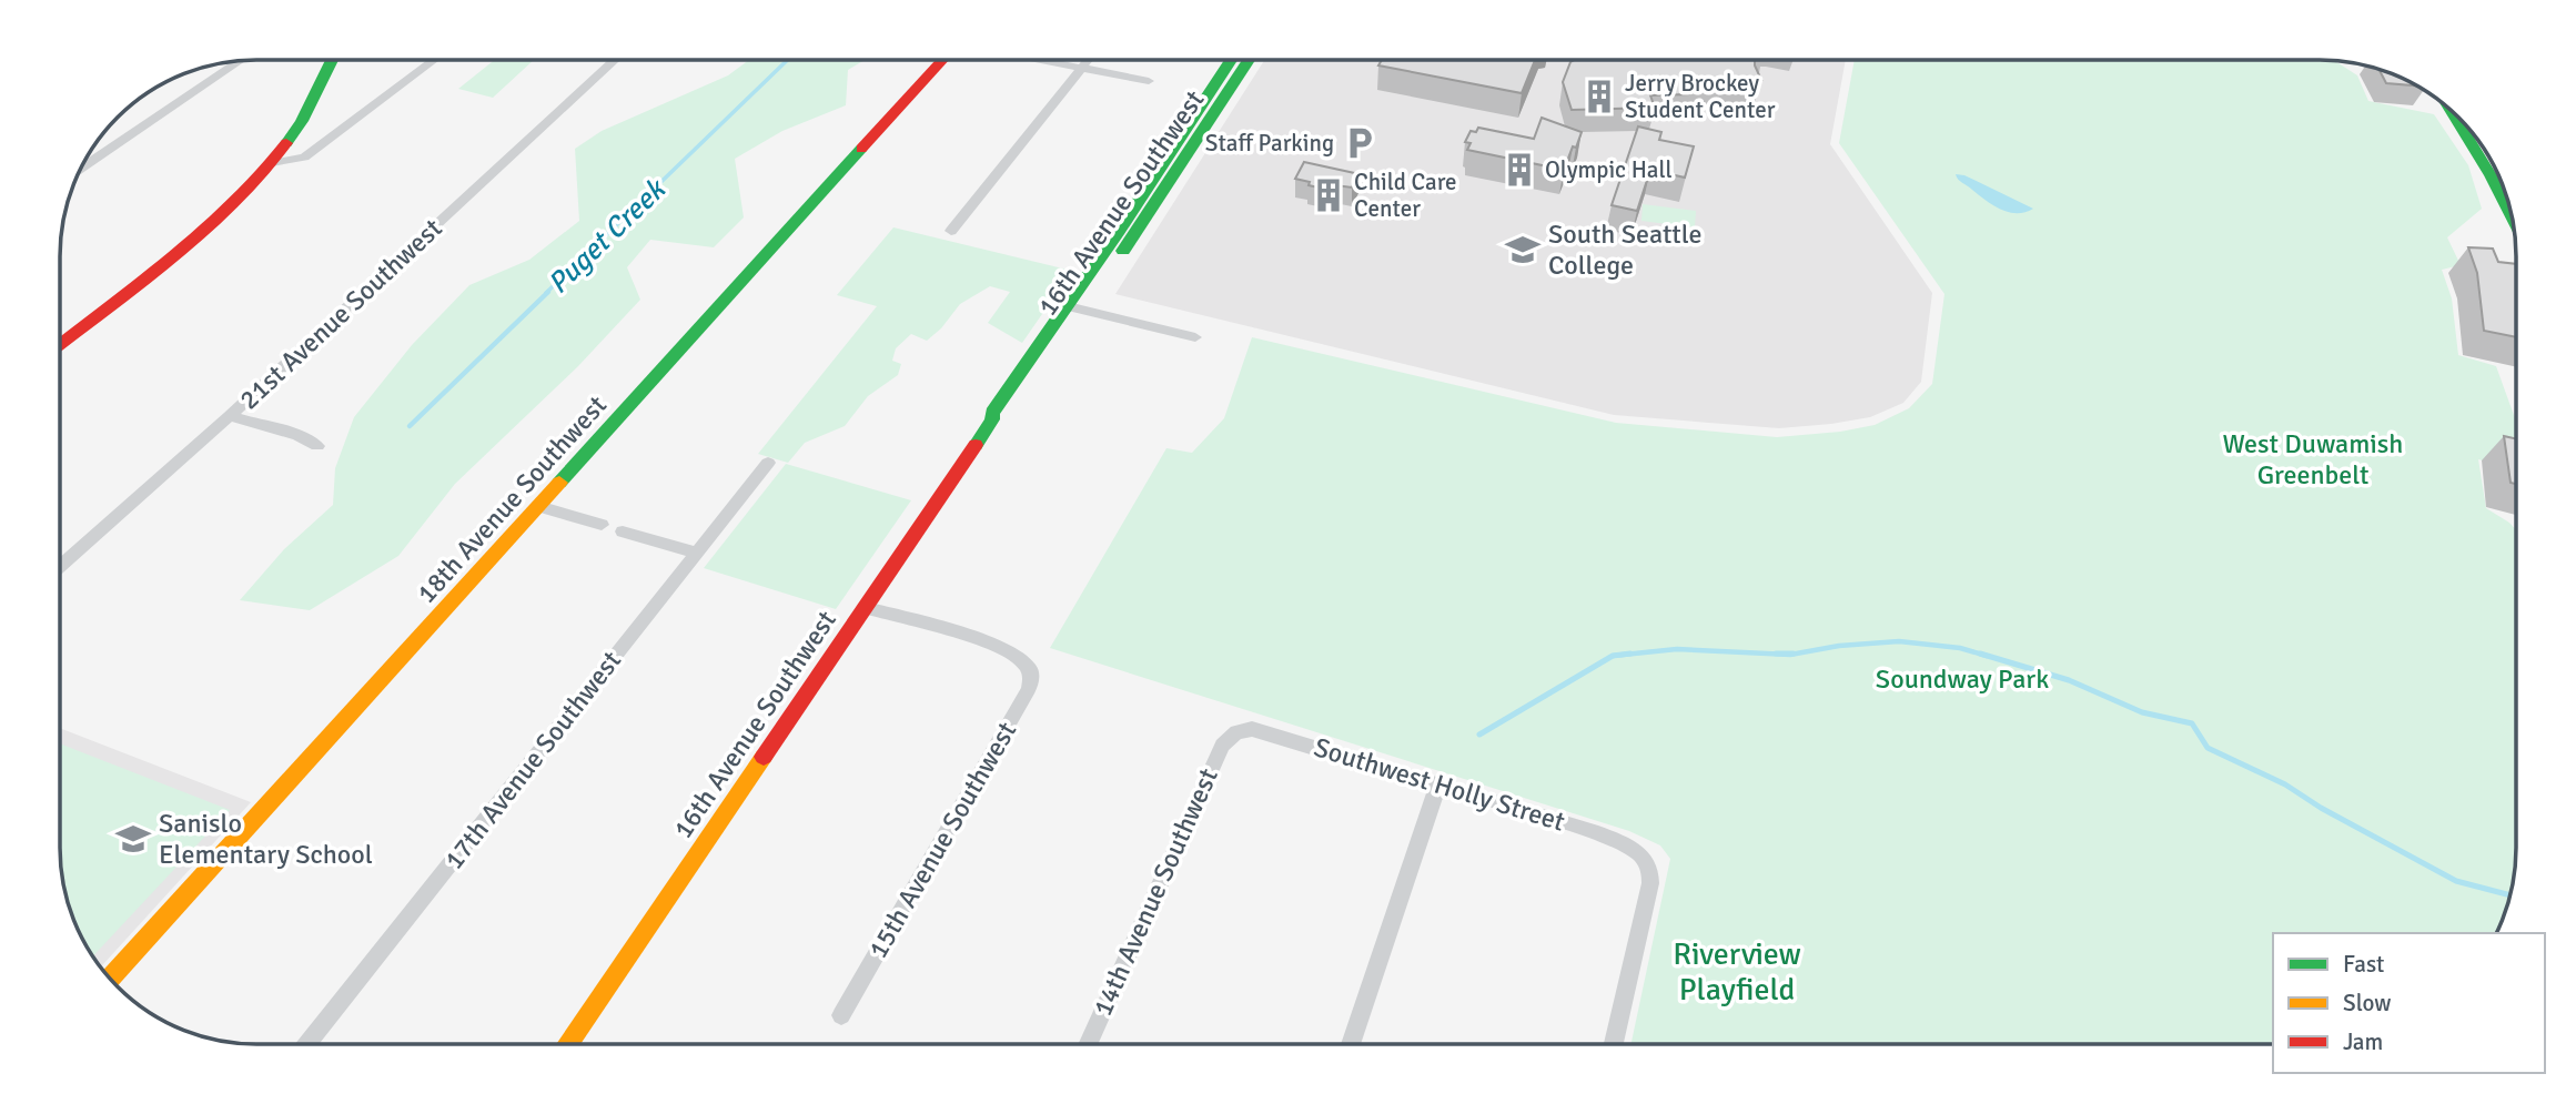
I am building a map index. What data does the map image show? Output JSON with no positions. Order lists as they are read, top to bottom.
{
  "streets": {
    "street": [
      "16th Avenue Southwest",
      "21st Avenue Southwest",
      "18th Avenue Southwest",
      "17th Avenue Southwest",
      "Southwest Holly Street",
      "15th Avenue Southwest",
      "14th Avenue Southwest"
    ]
  },
  "crossings": [
    ["16th Avenue Southwest", "15th Avenue Southwest"],
    ["Southwest Holly Street", "14th Avenue Southwest"]
  ],
  "water": ["Puget Creek"],
  "parks": ["West Duwamish Greenbelt", "Soundway Park", "Riverview Playfield"],
  "places": {
    "building": ["Jerry Brockey Student Center", "Olympic Hall", "Child Care Center"],
    "parking": ["Staff Parking"],
    "school or university": ["South Seattle College", "Sanislo Elementary School"]
  },
  "legend": ["Fast", "Slow", "Jam"]
}
